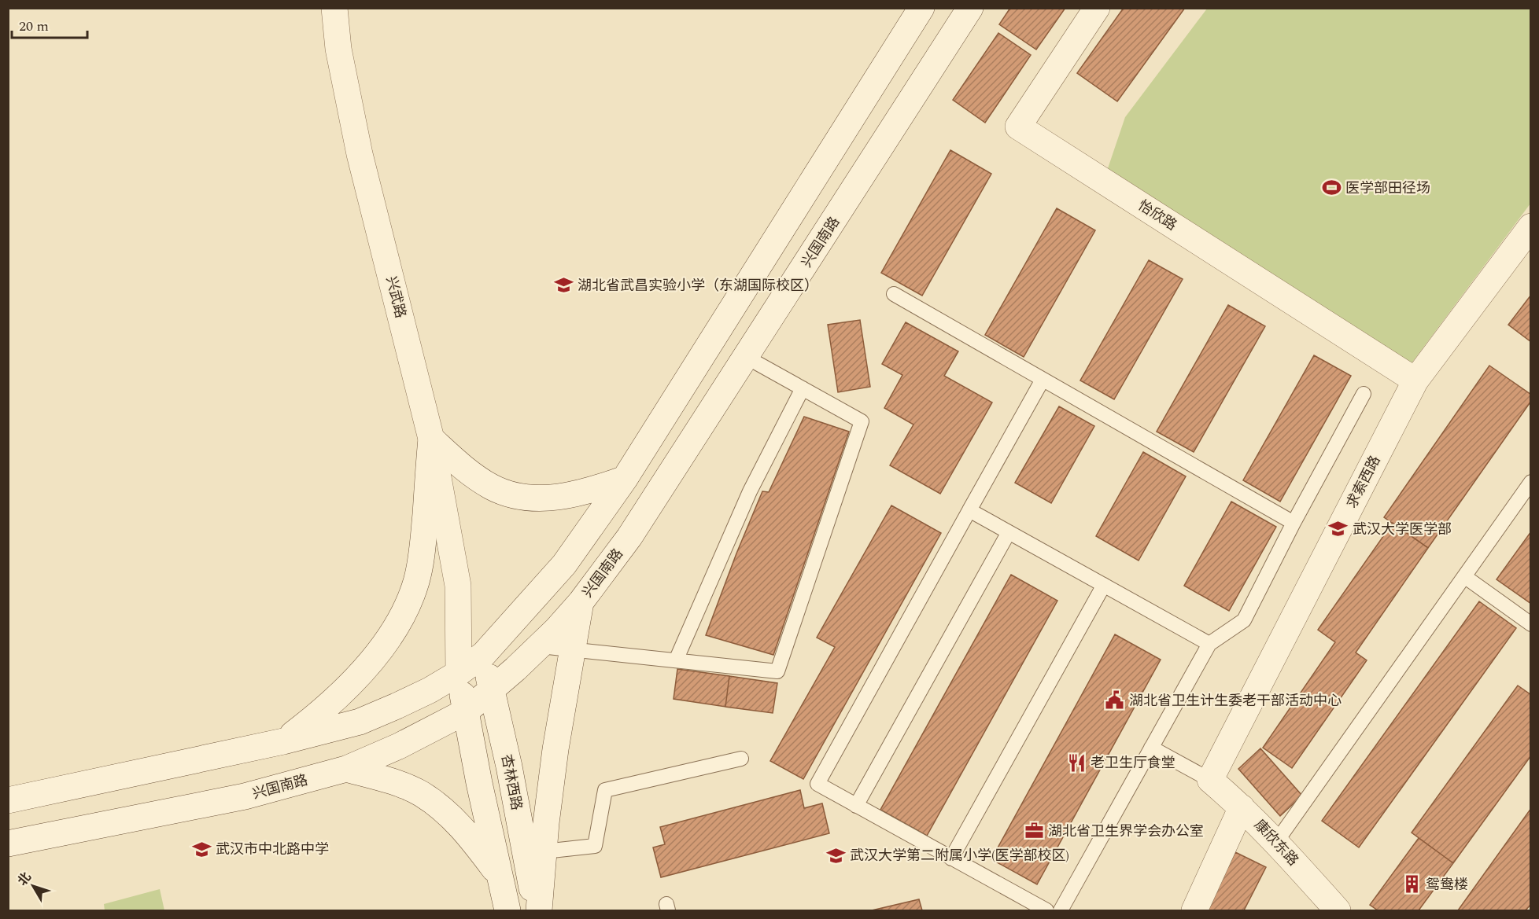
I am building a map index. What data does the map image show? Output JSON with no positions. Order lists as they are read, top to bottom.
{
  "streets": {
    "main road": [
      "怡欣路",
      "兴国南路",
      "兴武路",
      "求索西路",
      "杏林西路",
      "康欣东路"
    ]
  },
  "crossings": [
    ["怡欣路", "求索西路"],
    ["兴国南路", "杏林西路"],
    ["兴武路", "杏林西路"],
    ["求索西路", "康欣东路"]
  ],
  "places": {
    "sports": ["医学部田径场"],
    "school or university": [
      "湖北省武昌实验小学（东湖国际校区）",
      "武汉大学医学部",
      "武汉市中北路中学",
      "武汉大学第二附属小学(医学部校区)"
    ],
    "public building": ["湖北省卫生计生委老干部活动中心"],
    "restaurant": ["老卫生厅食堂"],
    "office": ["湖北省卫生界学会办公室"],
    "building": ["鸳鸯楼"]
  },
  "scale_bar": "20 m",
  "north": "top left"
}
